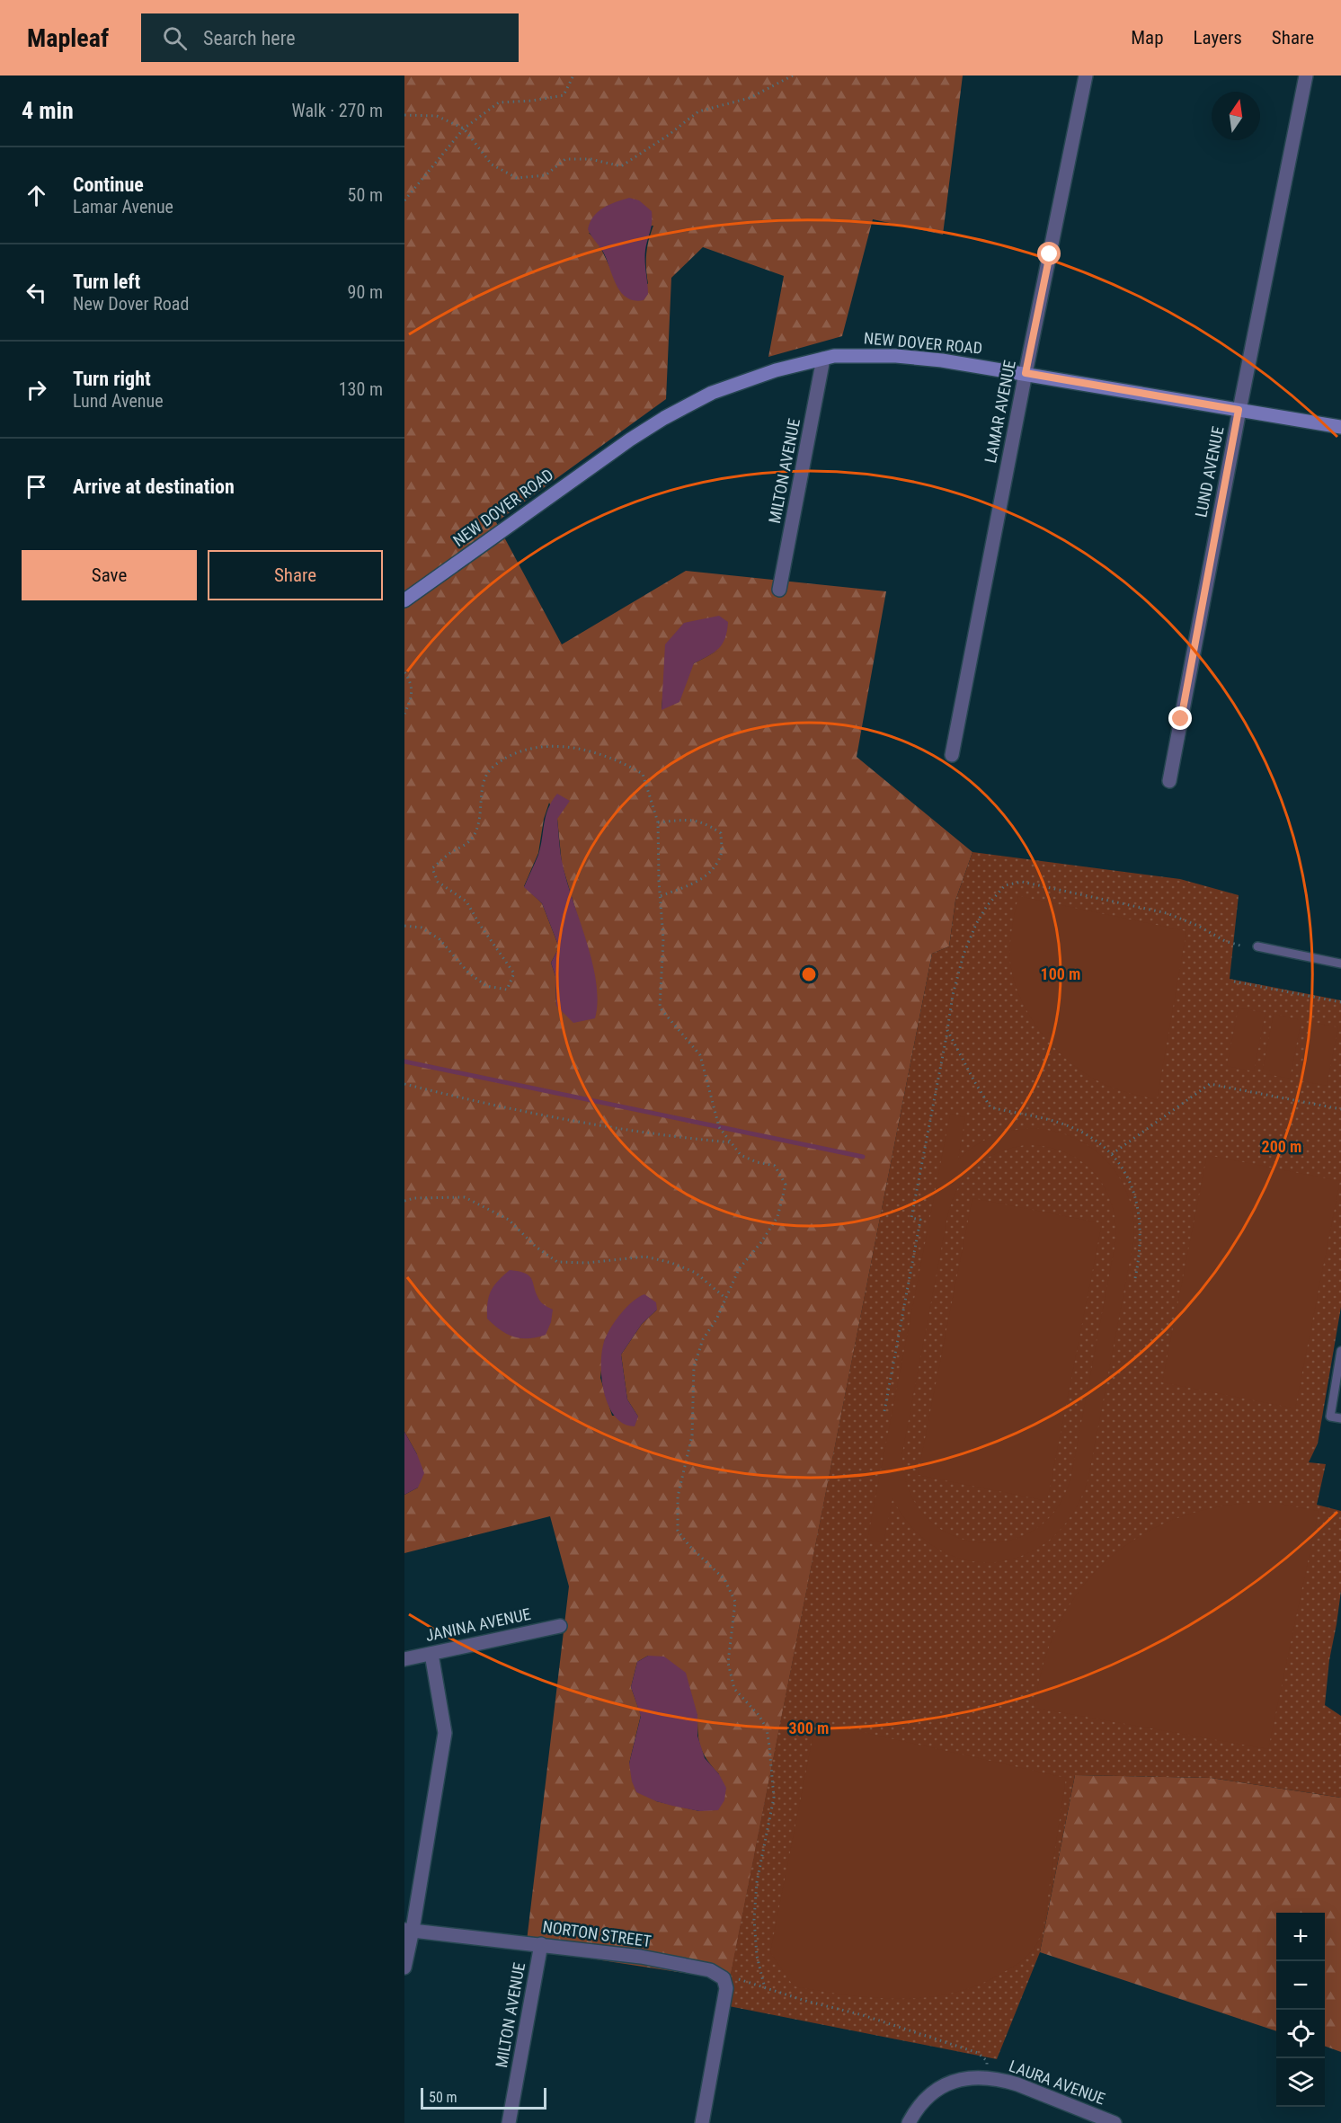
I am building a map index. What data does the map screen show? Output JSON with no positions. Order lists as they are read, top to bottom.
{
  "streets": {
    "street": [
      "NEW DOVER ROAD",
      "LAMAR AVENUE",
      "MILTON AVENUE",
      "LUND AVENUE",
      "JANINA AVENUE",
      "NORTON STREET",
      "LAURA AVENUE"
    ]
  },
  "crossings": [
    ["NEW DOVER ROAD", "LAMAR AVENUE"],
    ["NEW DOVER ROAD", "MILTON AVENUE"],
    ["NEW DOVER ROAD", "LUND AVENUE"],
    ["MILTON AVENUE", "NORTON STREET"]
  ],
  "scale_bar": "50 m",
  "north": "top",
  "page": {
    "header": "Mapleaf",
    "search": "Search here",
    "nav": ["Map", "Layers", "Share"],
    "heading": ["4 min", "Walk · 270 m"],
    "list": [
      ["Continue", "Lamar Avenue", "50 m"],
      ["Turn left", "New Dover Road", "90 m"],
      ["Turn right", "Lund Avenue", "130 m"],
      "Arrive at destination"
    ],
    "buttons": ["Save", "Share"],
    "map_buttons": ["+", "−"],
    "scale": "50 m"
  },
  "rings": ["100 m", "200 m", "300 m"]
}
